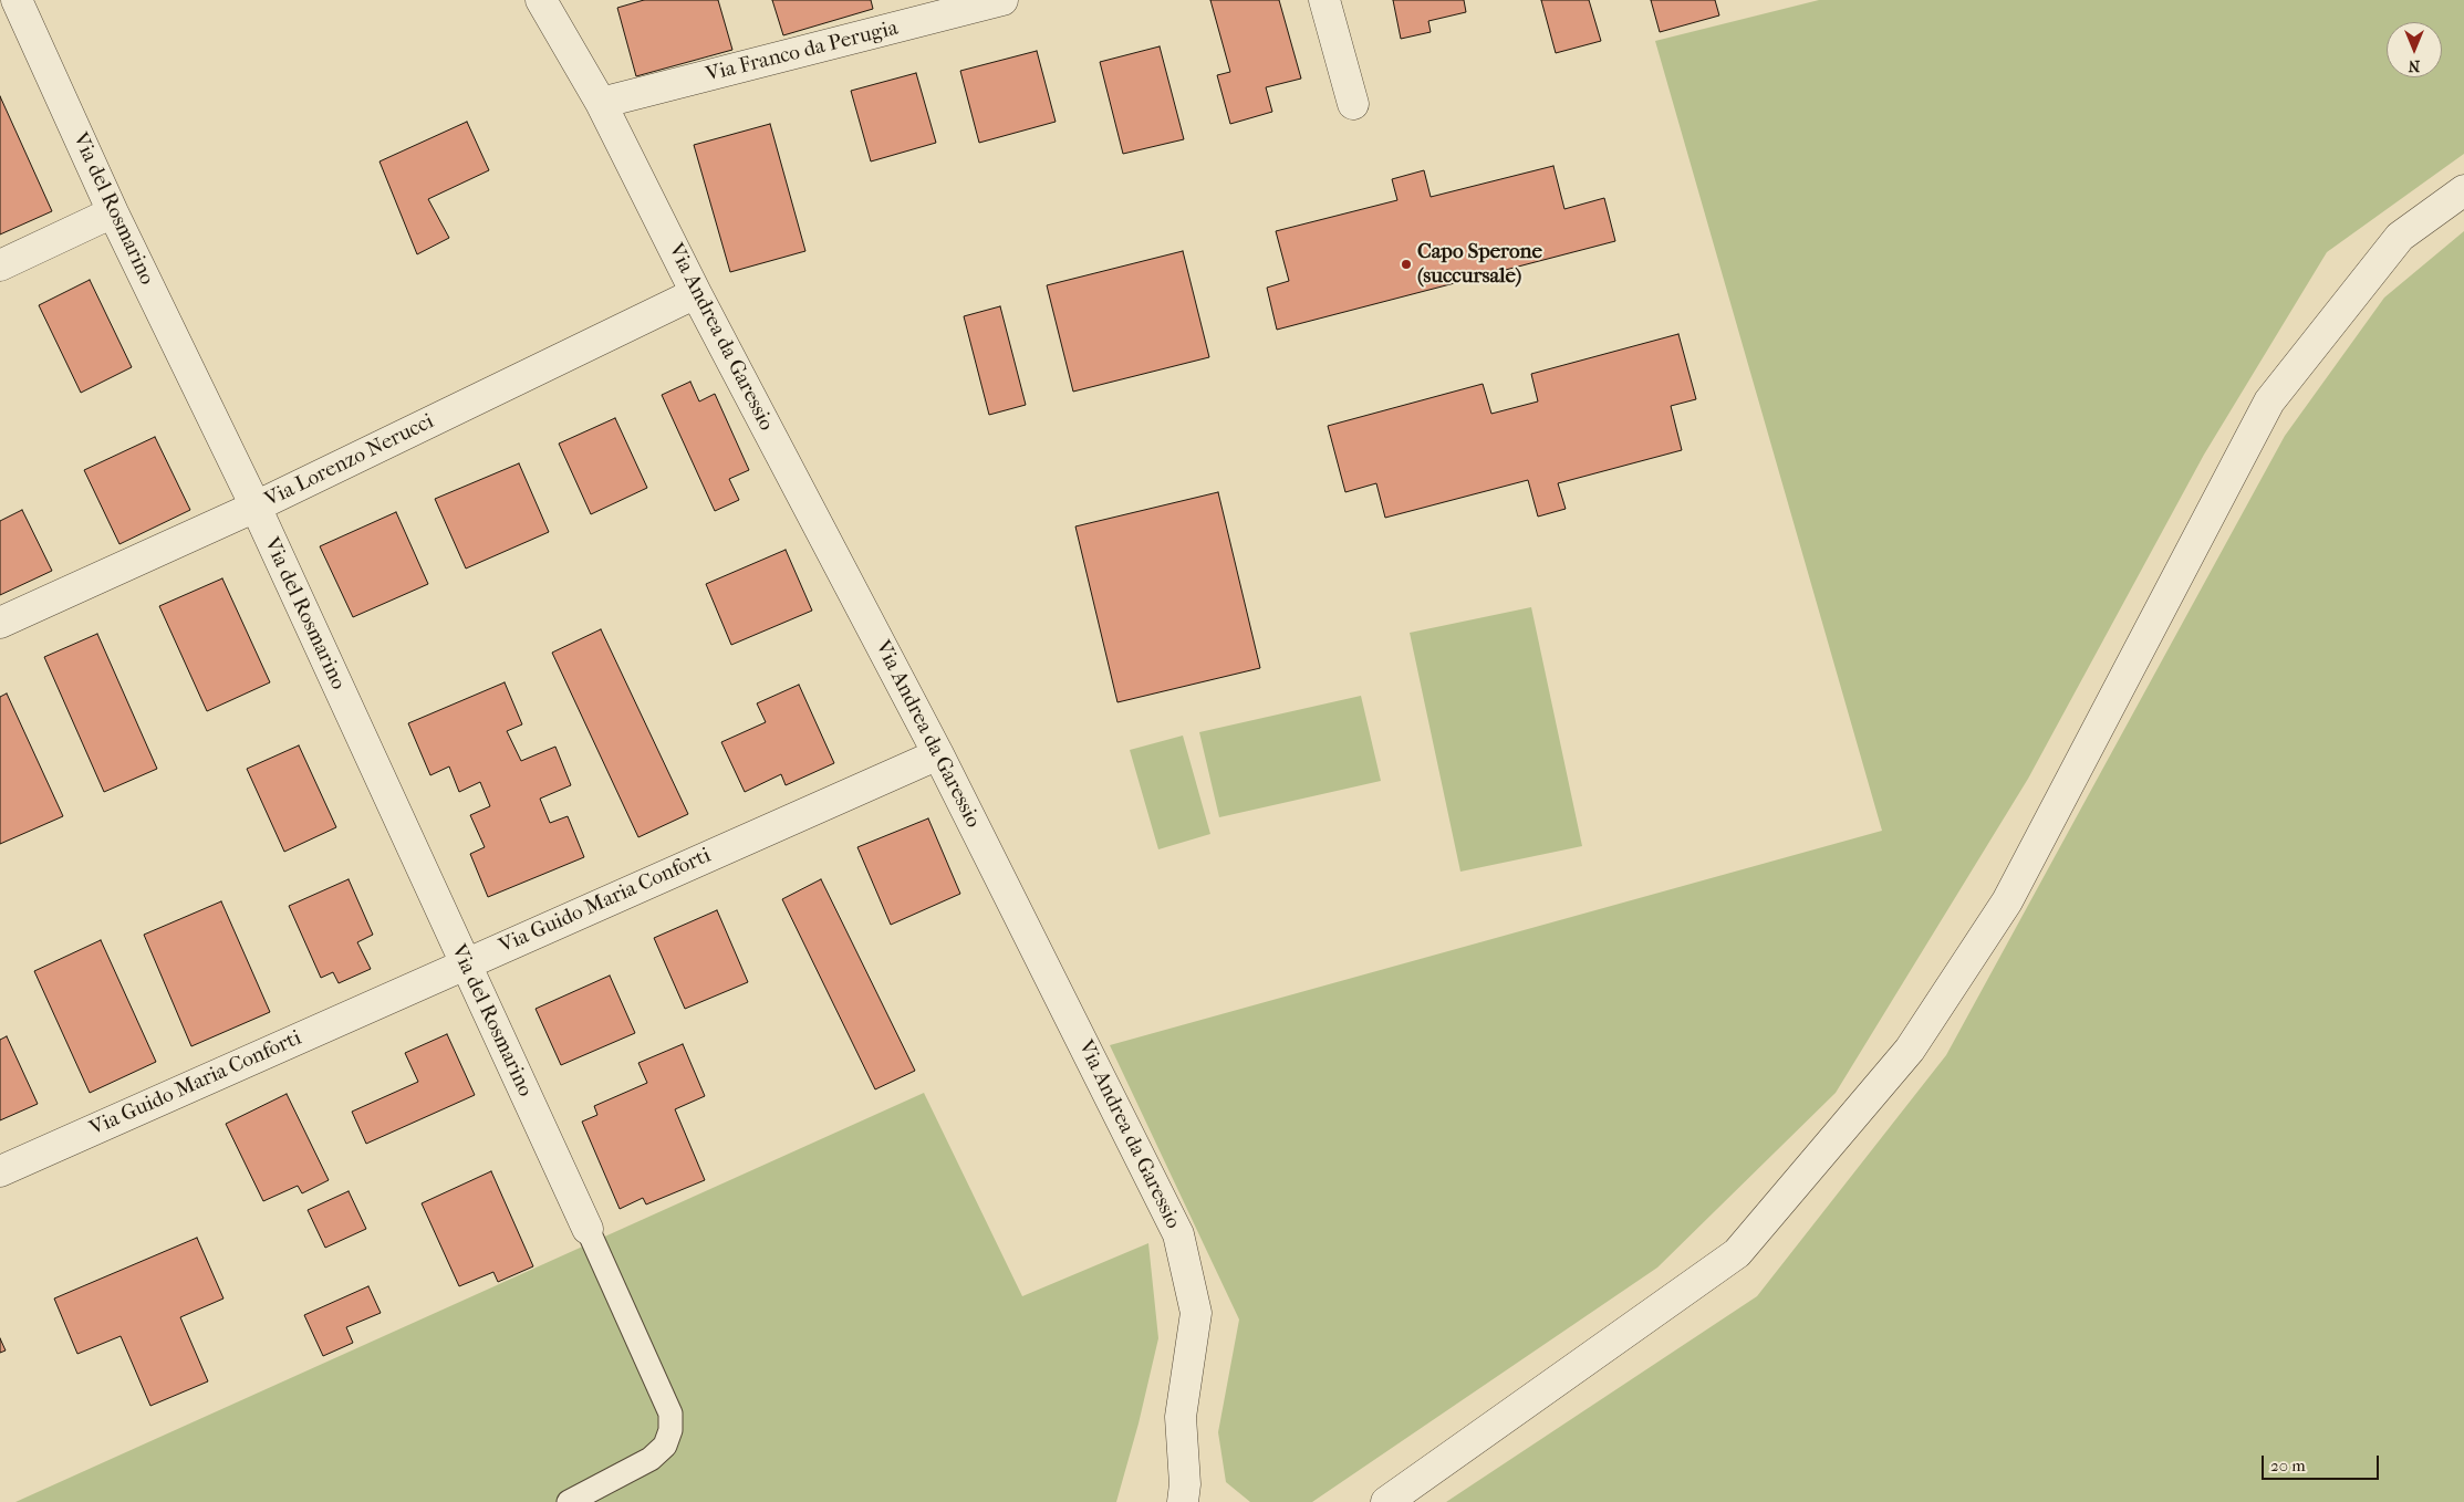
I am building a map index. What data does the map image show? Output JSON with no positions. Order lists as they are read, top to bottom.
{
  "streets": {
    "street": [
      "Via Franco da Perugia",
      "Via del Rosmarino",
      "Via Andrea da Garessio",
      "Via Lorenzo Nerucci",
      "Via Guido Maria Conforti"
    ]
  },
  "crossings": [
    ["Via Franco da Perugia", "Via Andrea da Garessio"],
    ["Via del Rosmarino", "Via Lorenzo Nerucci"],
    ["Via del Rosmarino", "Via Guido Maria Conforti"],
    ["Via Andrea da Garessio", "Via Lorenzo Nerucci"],
    ["Via Andrea da Garessio", "Via Guido Maria Conforti"]
  ],
  "places": ["Capo Sperone (succursale)"],
  "scale_bar": "20 m",
  "north": "bottom"
}
